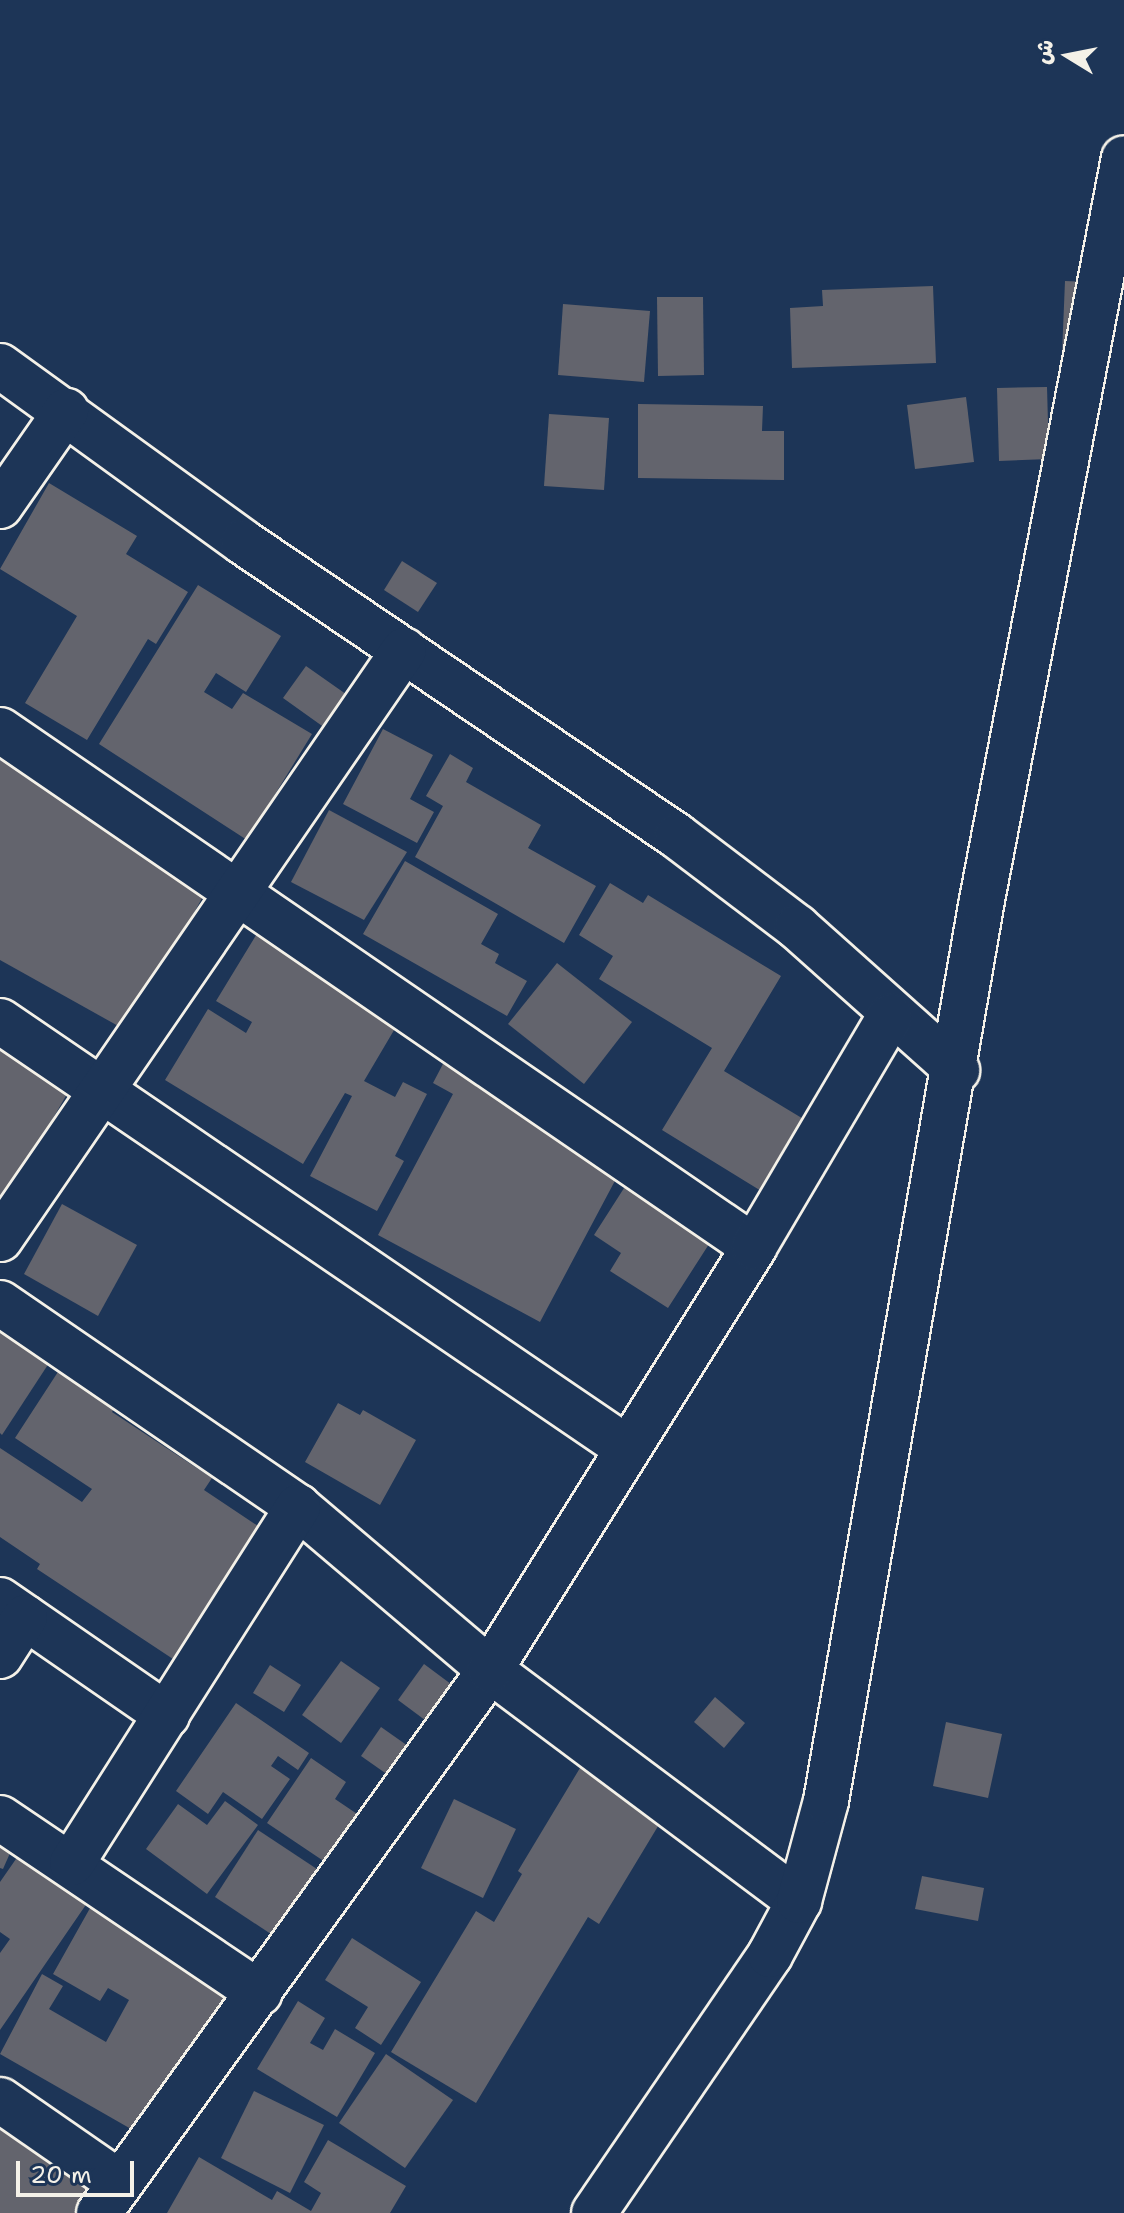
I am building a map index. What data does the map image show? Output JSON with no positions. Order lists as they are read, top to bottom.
{
  "scale_bar": "20 m",
  "north": "left"
}
